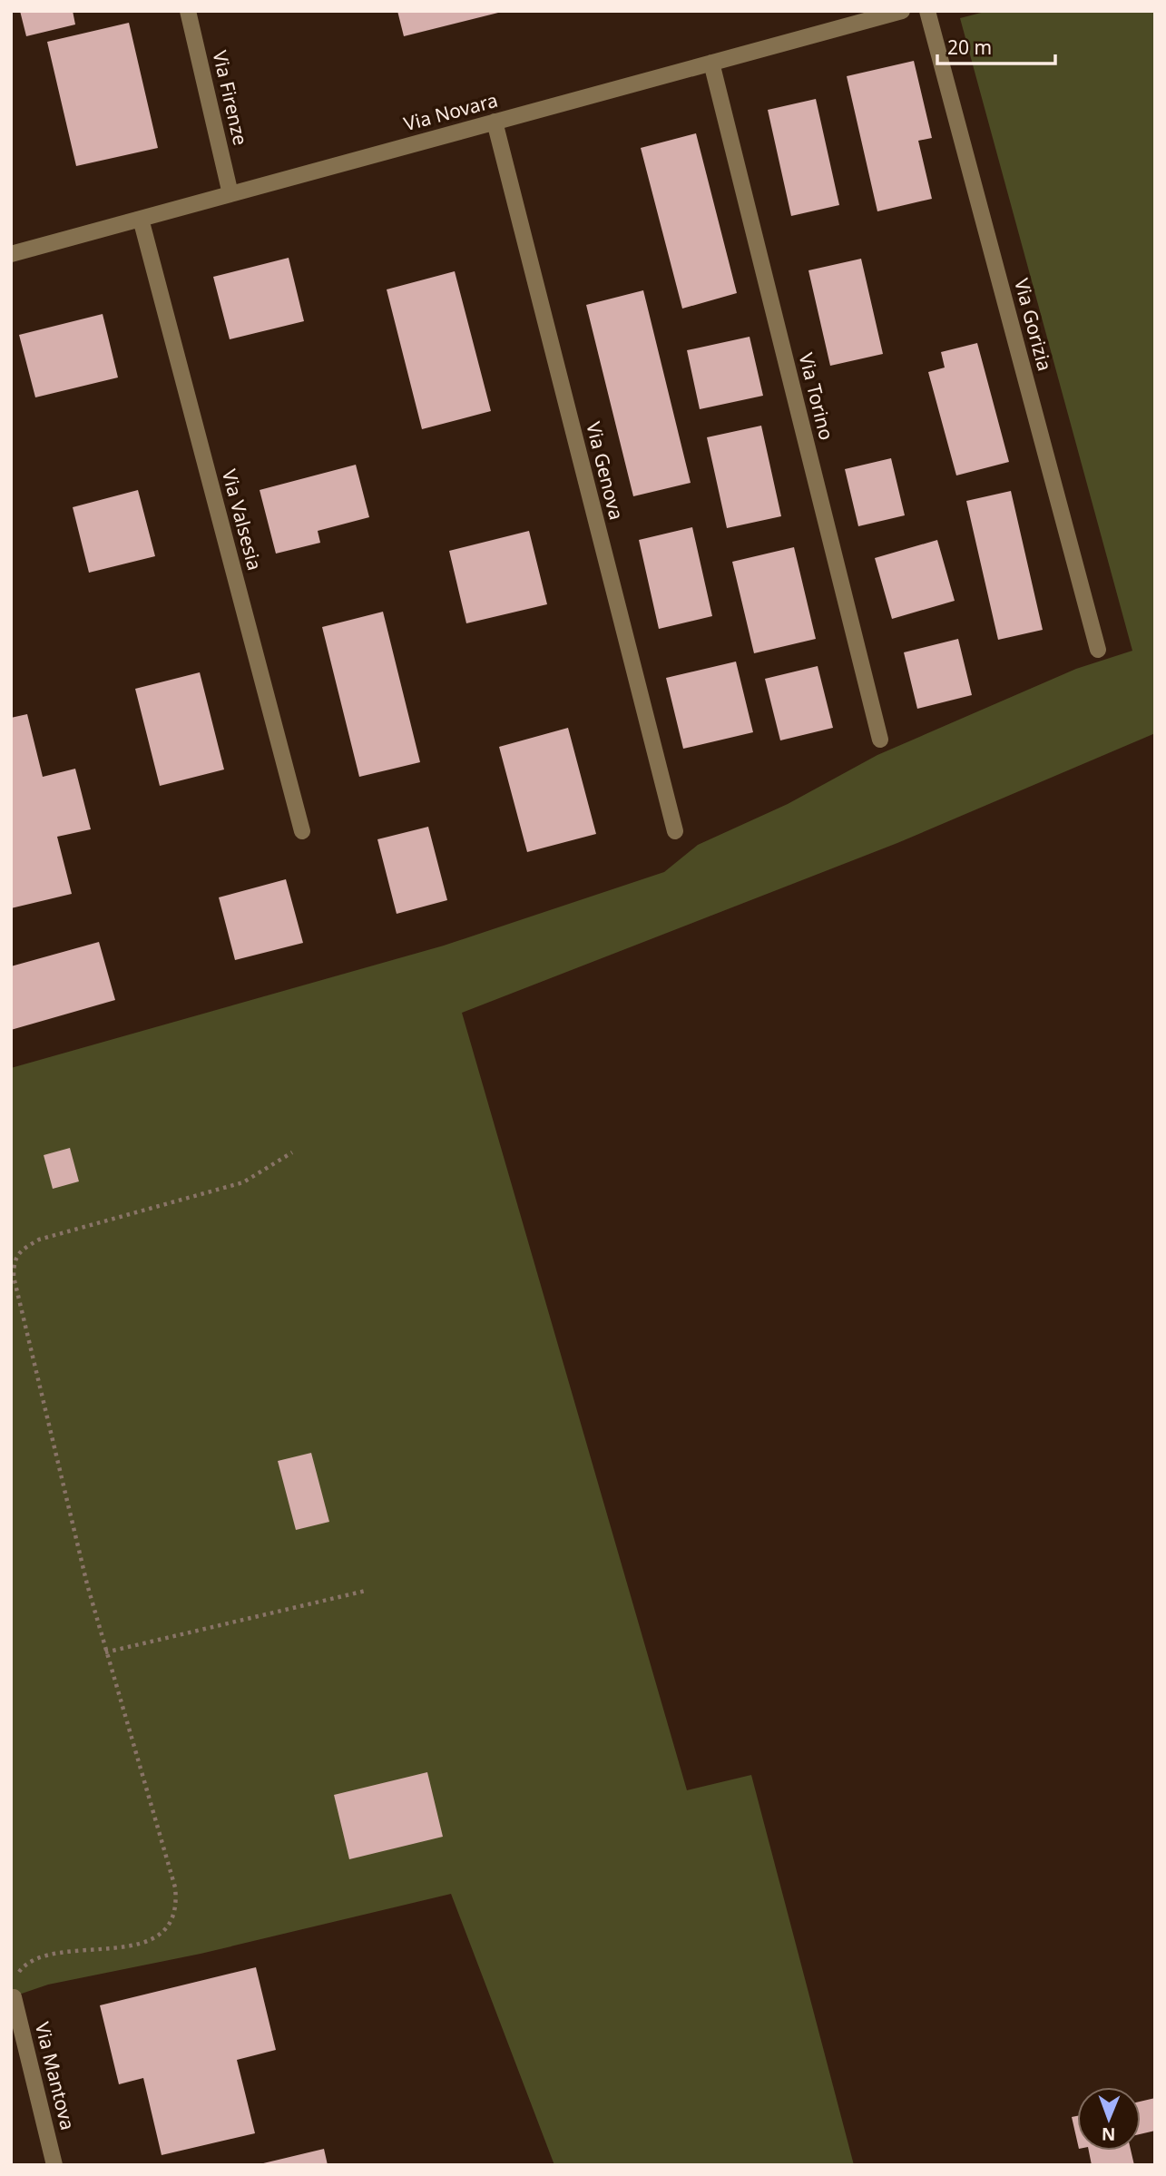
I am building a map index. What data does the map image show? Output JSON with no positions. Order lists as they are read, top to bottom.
{
  "streets": {
    "street": [
      "Via Firenze",
      "Via Novara",
      "Via Gorizia",
      "Via Torino",
      "Via Genova",
      "Via Valsesia",
      "Via Mantova"
    ]
  },
  "crossings": [
    ["Via Firenze", "Via Novara"],
    ["Via Novara", "Via Torino"],
    ["Via Novara", "Via Genova"],
    ["Via Novara", "Via Valsesia"]
  ],
  "scale_bar": "20 m",
  "north": "bottom"
}
